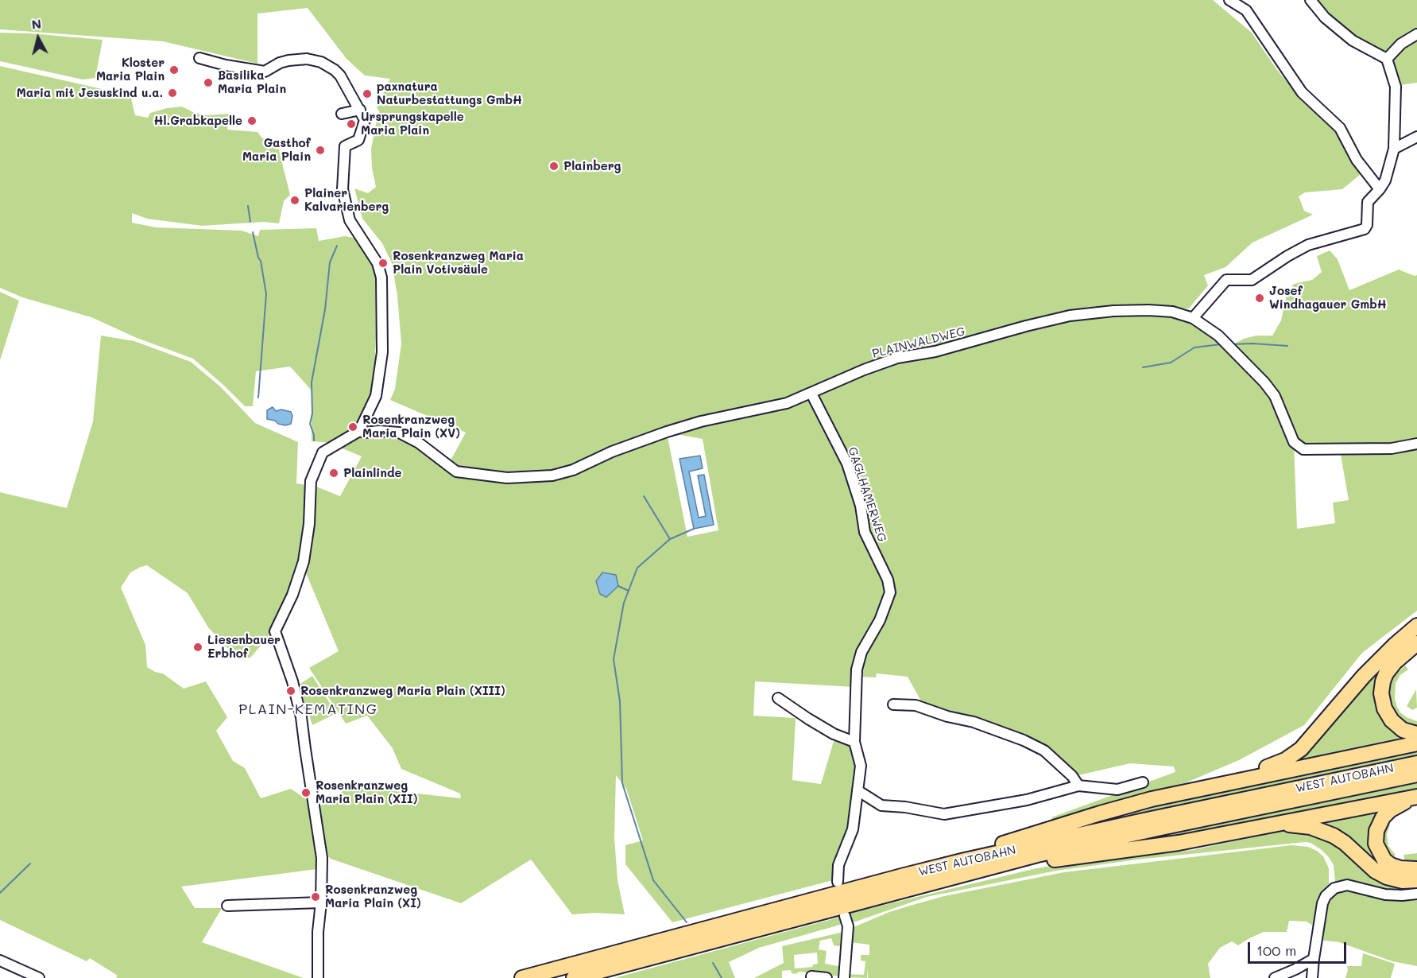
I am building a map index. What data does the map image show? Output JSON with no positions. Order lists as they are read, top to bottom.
{
  "streets": {
    "highway": ["WEST AUTOBAHN"],
    "street": ["PLAINWALDWEG", "GAGLHAMERWEG"]
  },
  "crossings": [
    ["PLAINWALDWEG", "GAGLHAMERWEG"]
  ],
  "districts": ["PLAIN-KEMATING"],
  "places": [
    "Kloster Maria Plain",
    "Basilika Maria Plain",
    "Maria mit Jesuskind u.a.",
    "paxnatura Naturbestattungs GmbH",
    "Hl.Grabkapelle",
    "Ursprungskapelle Maria Plain",
    "Gasthof Maria Plain",
    "Plainberg",
    "Plainer Kalvarienberg",
    "Rosenkranzweg Maria Plain Votivsäule",
    "Josef Windhagauer GmbH",
    "Rosenkranzweg Maria Plain (XV)",
    "Plainlinde",
    "Liesenbauer Erbhof",
    "Rosenkranzweg Maria Plain (XIII)",
    "Rosenkranzweg Maria Plain (XII)",
    "Rosenkranzweg Maria Plain (XI)"
  ],
  "scale_bar": "100 m",
  "north": "top"
}
